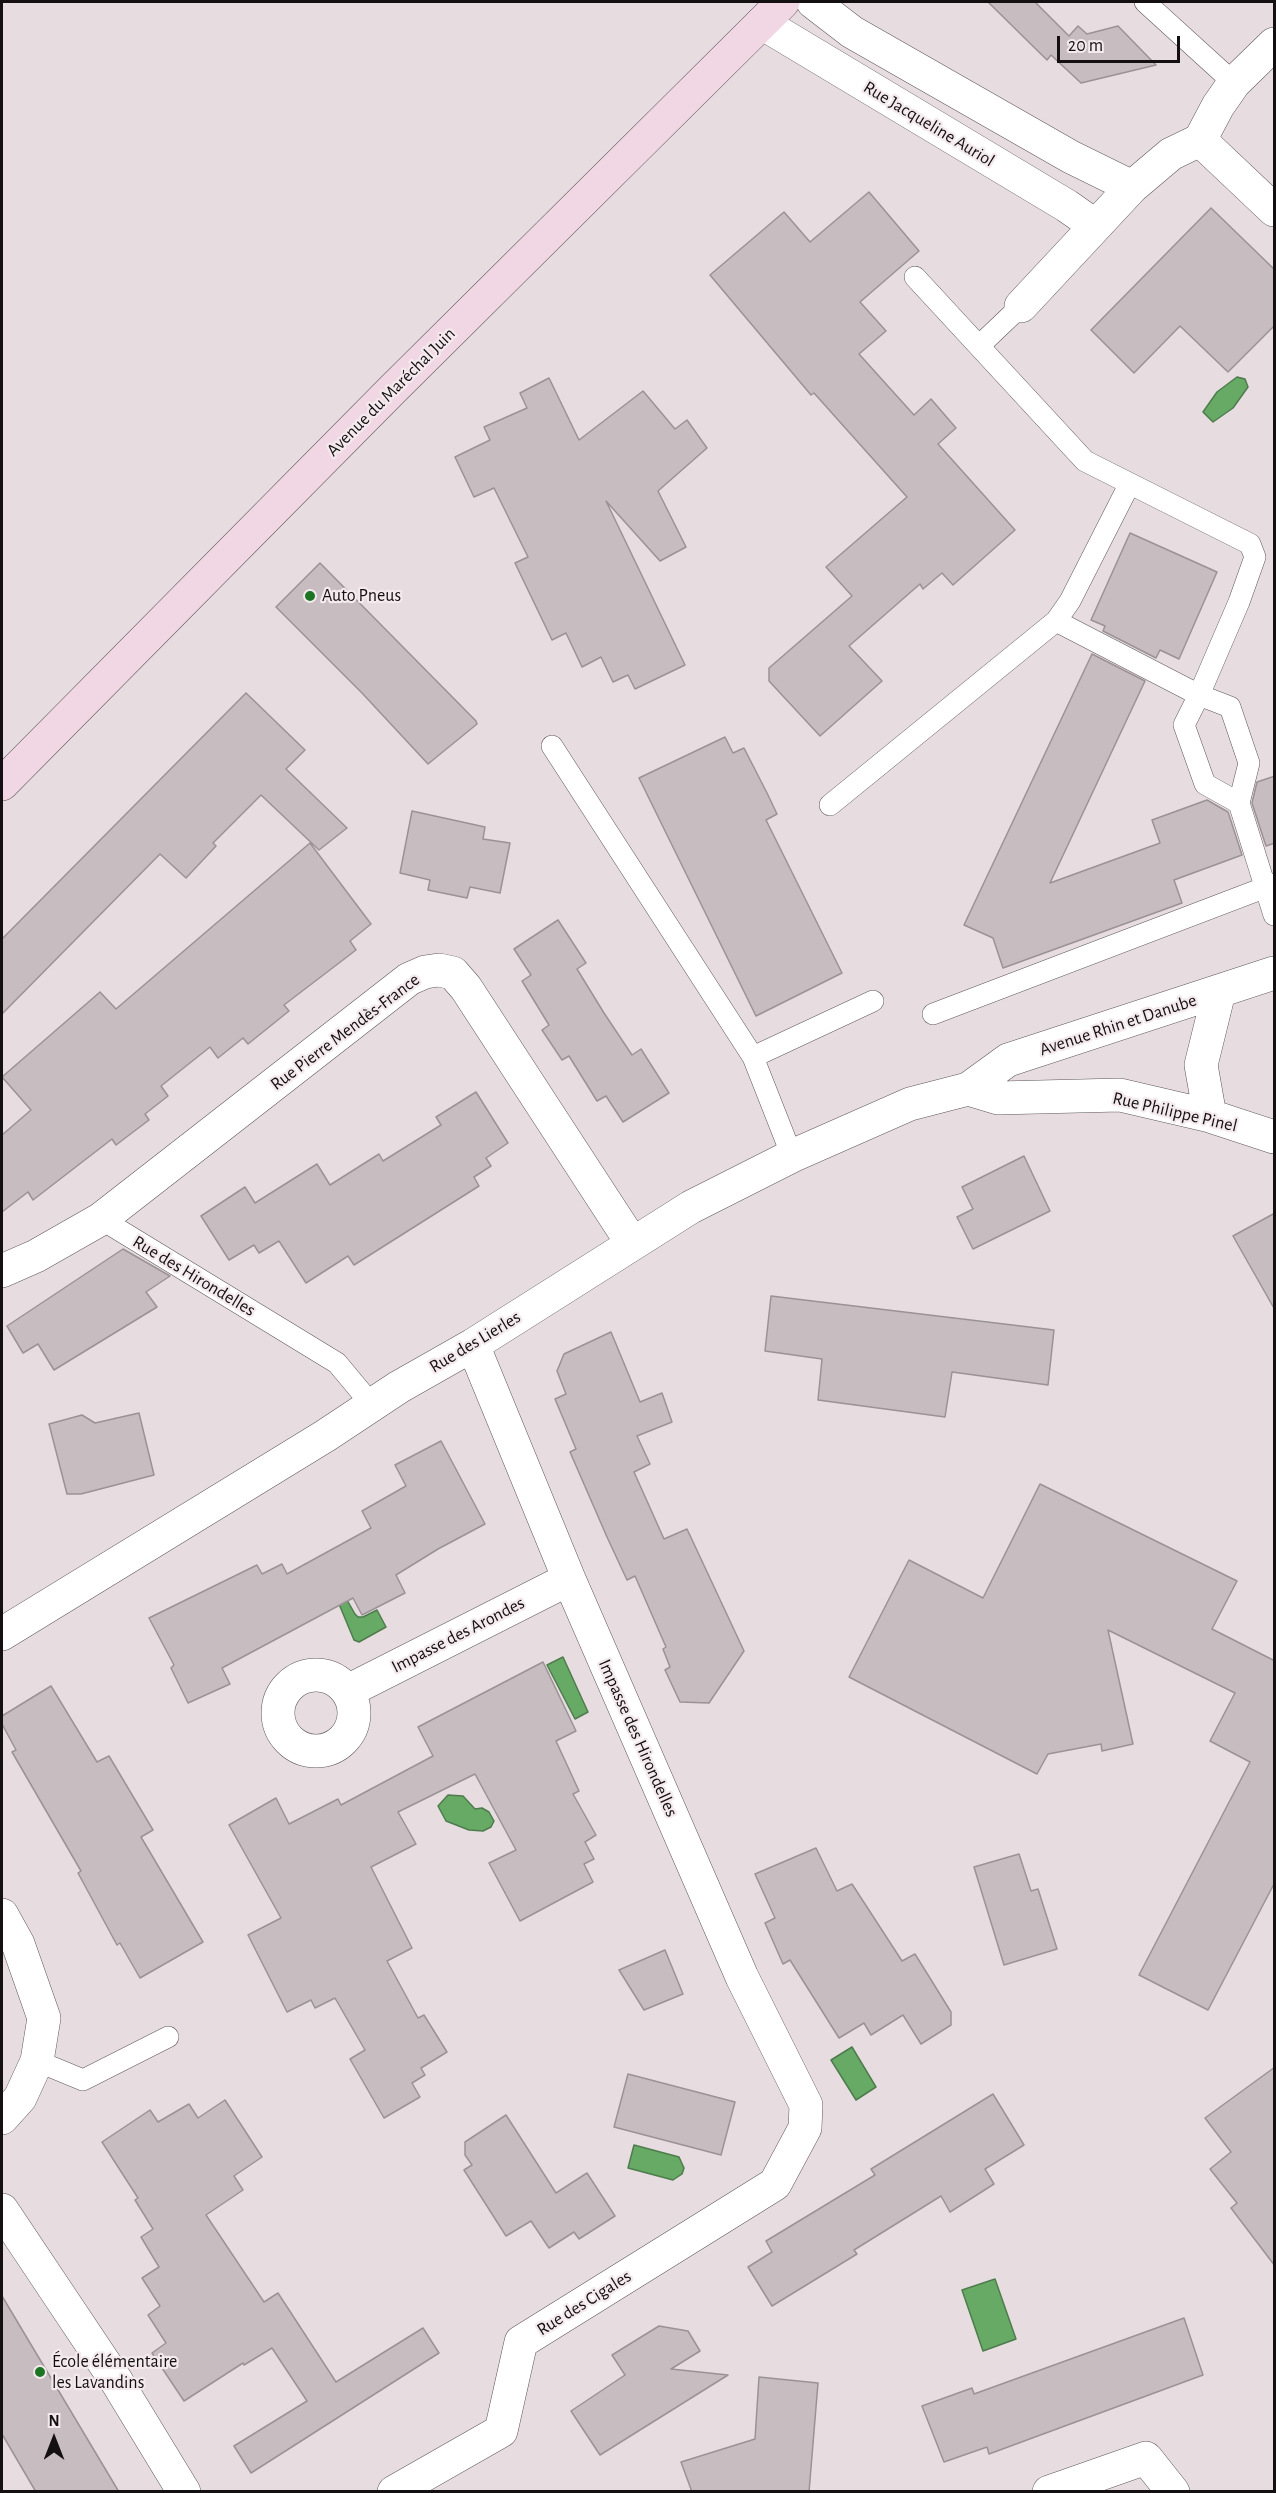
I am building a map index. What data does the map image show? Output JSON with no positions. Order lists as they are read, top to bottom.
{
  "streets": {
    "main road": ["Avenue du Maréchal Juin"],
    "street": [
      "Rue Jacqueline Auriol",
      "Avenue Rhin et Danube",
      "Rue Pierre Mendès-France",
      "Rue Philippe Pinel",
      "Rue des Lierles",
      "Impasse des Arondes",
      "Impasse des Hirondelles",
      "Rue des Cigales"
    ],
    "lane": ["Rue des Hirondelles"]
  },
  "crossings": [
    ["Rue Jacqueline Auriol", "Avenue du Maréchal Juin"],
    ["Avenue Rhin et Danube", "Rue Philippe Pinel"],
    ["Avenue Rhin et Danube", "Rue des Lierles"],
    ["Rue Pierre Mendès-France", "Rue des Hirondelles"],
    ["Rue Pierre Mendès-France", "Rue des Lierles"],
    ["Rue Philippe Pinel", "Rue des Lierles"],
    ["Rue des Hirondelles", "Rue des Lierles"],
    ["Rue des Lierles", "Impasse des Hirondelles"],
    ["Impasse des Arondes", "Impasse des Hirondelles"],
    ["Impasse des Hirondelles", "Rue des Cigales"]
  ],
  "places": ["Auto Pneus", "École élémentaire les Lavandins"],
  "scale_bar": "20 m",
  "north": "top"
}
